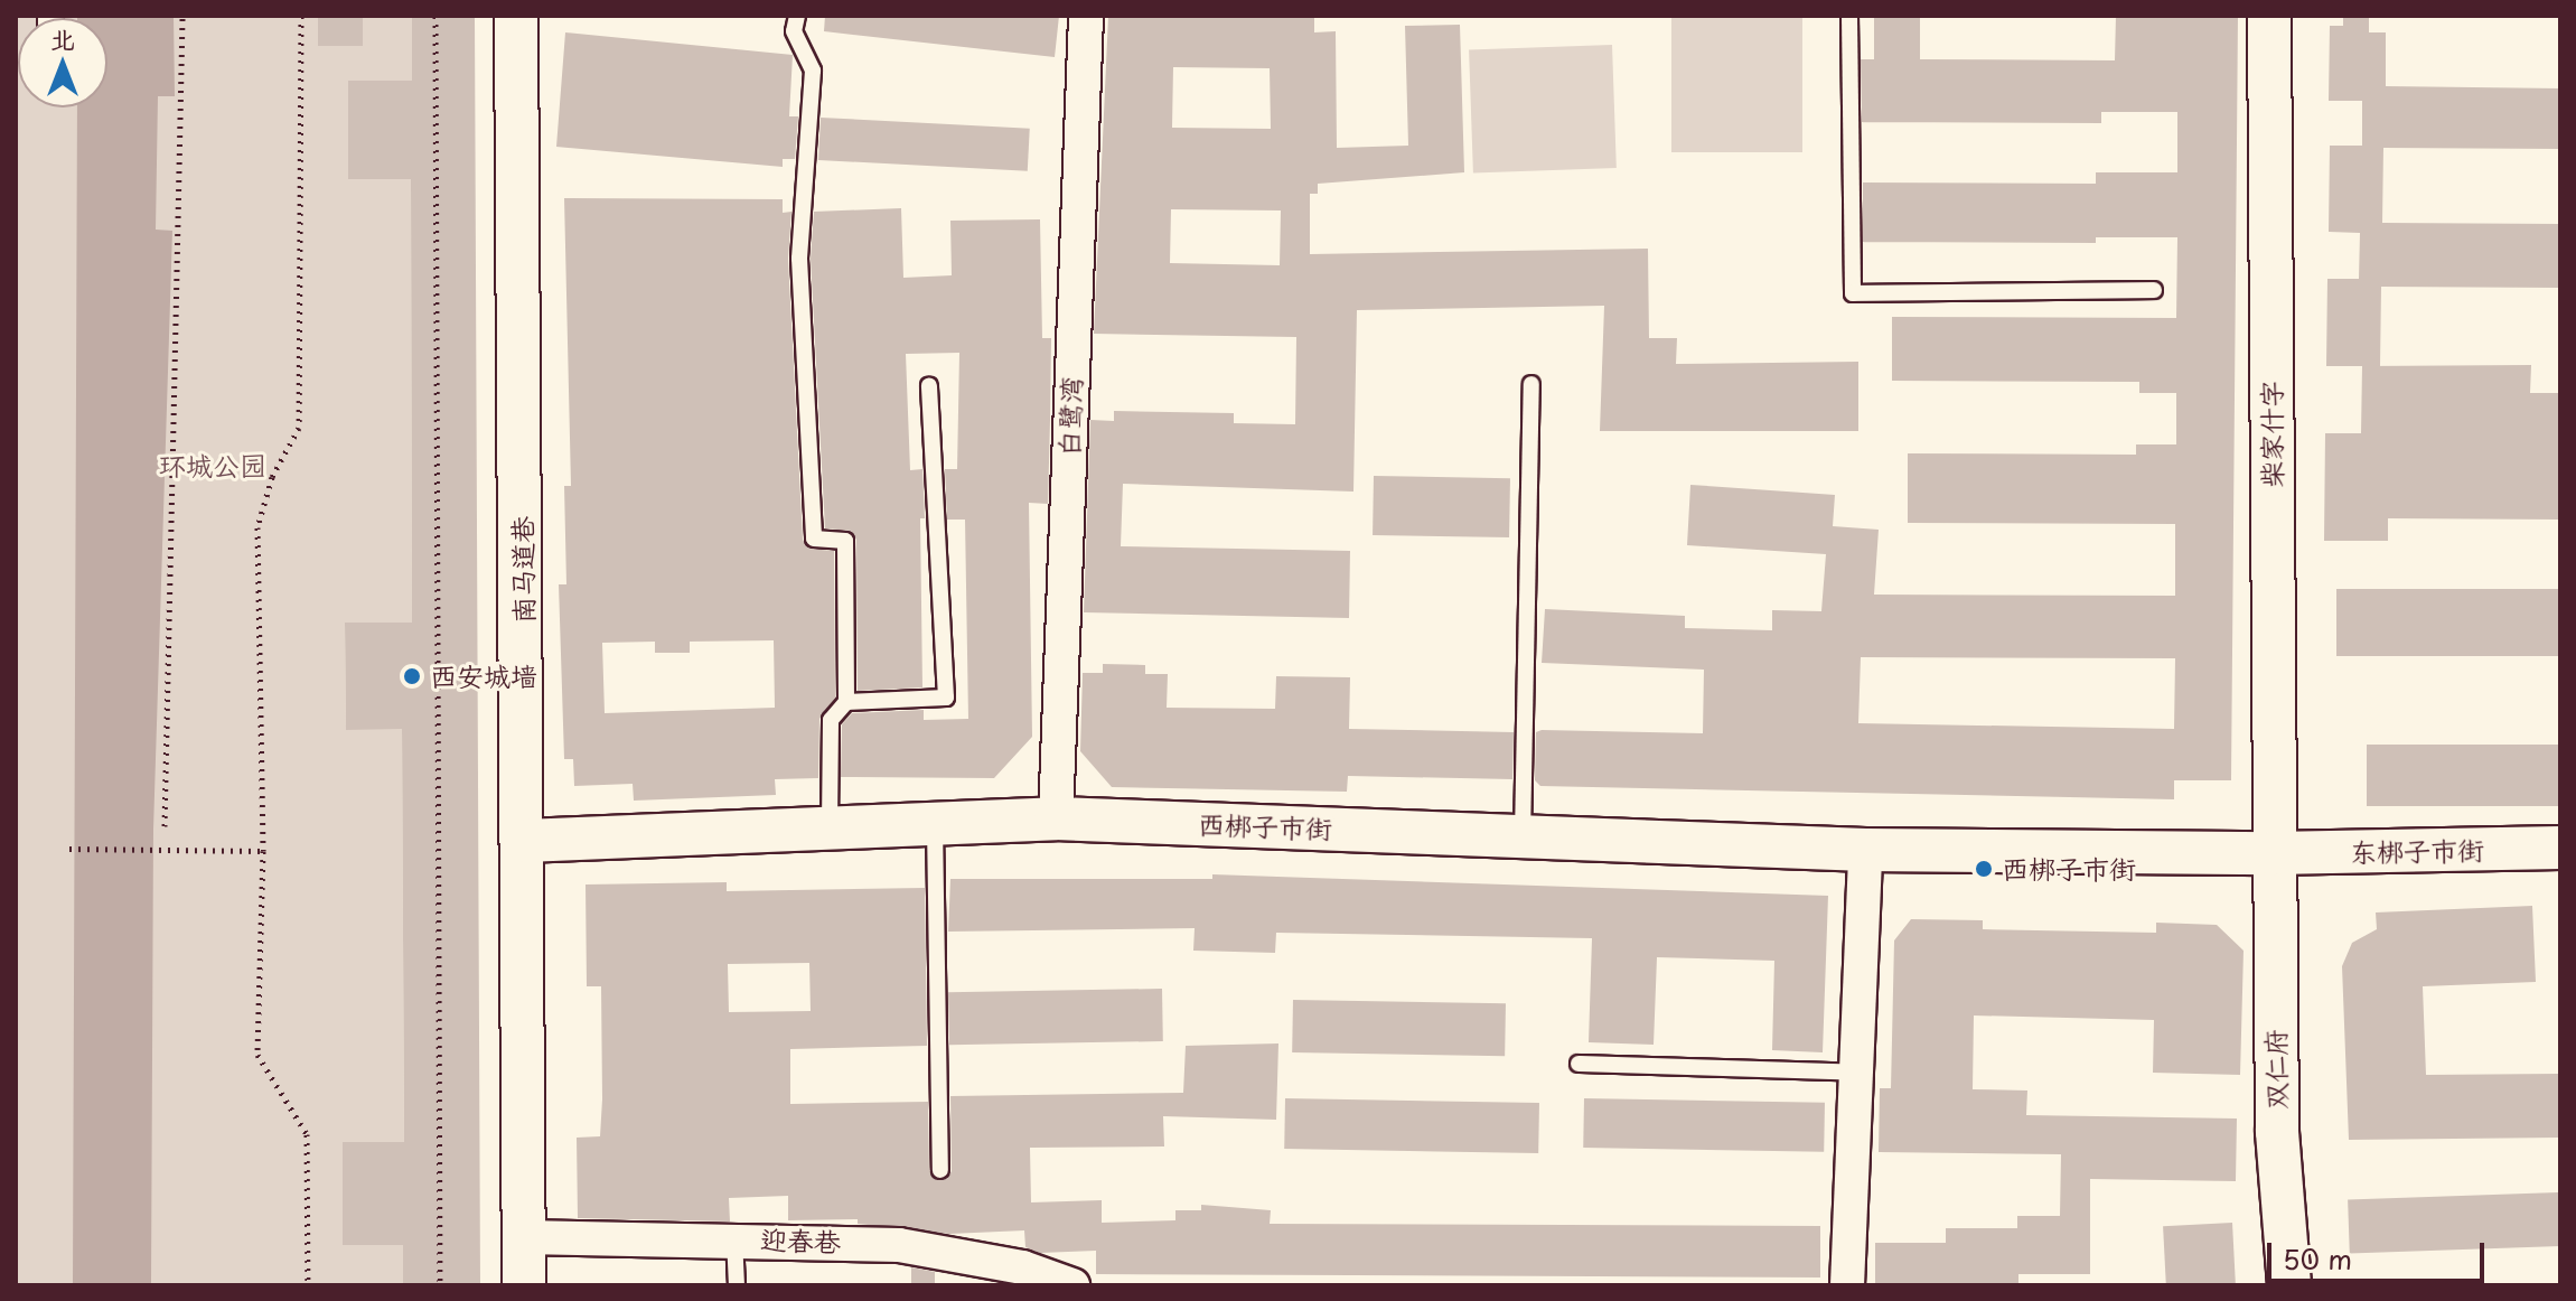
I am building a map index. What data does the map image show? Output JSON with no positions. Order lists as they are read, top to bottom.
{
  "streets": {
    "street": [
      "白鹭湾",
      "柴家什字",
      "南马道巷",
      "西梆子市街",
      "东梆子市街",
      "双仁府",
      "迎春巷"
    ]
  },
  "crossings": [
    ["白鹭湾", "西梆子市街"],
    ["柴家什字", "西梆子市街"],
    ["柴家什字", "东梆子市街"],
    ["柴家什字", "双仁府"],
    ["南马道巷", "西梆子市街"],
    ["南马道巷", "迎春巷"],
    ["西梆子市街", "东梆子市街"],
    ["西梆子市街", "双仁府"],
    ["东梆子市街", "双仁府"]
  ],
  "parks": ["环城公园"],
  "places": ["西安城墙", "西梆子市街"],
  "scale_bar": "50 m",
  "north": "top"
}
